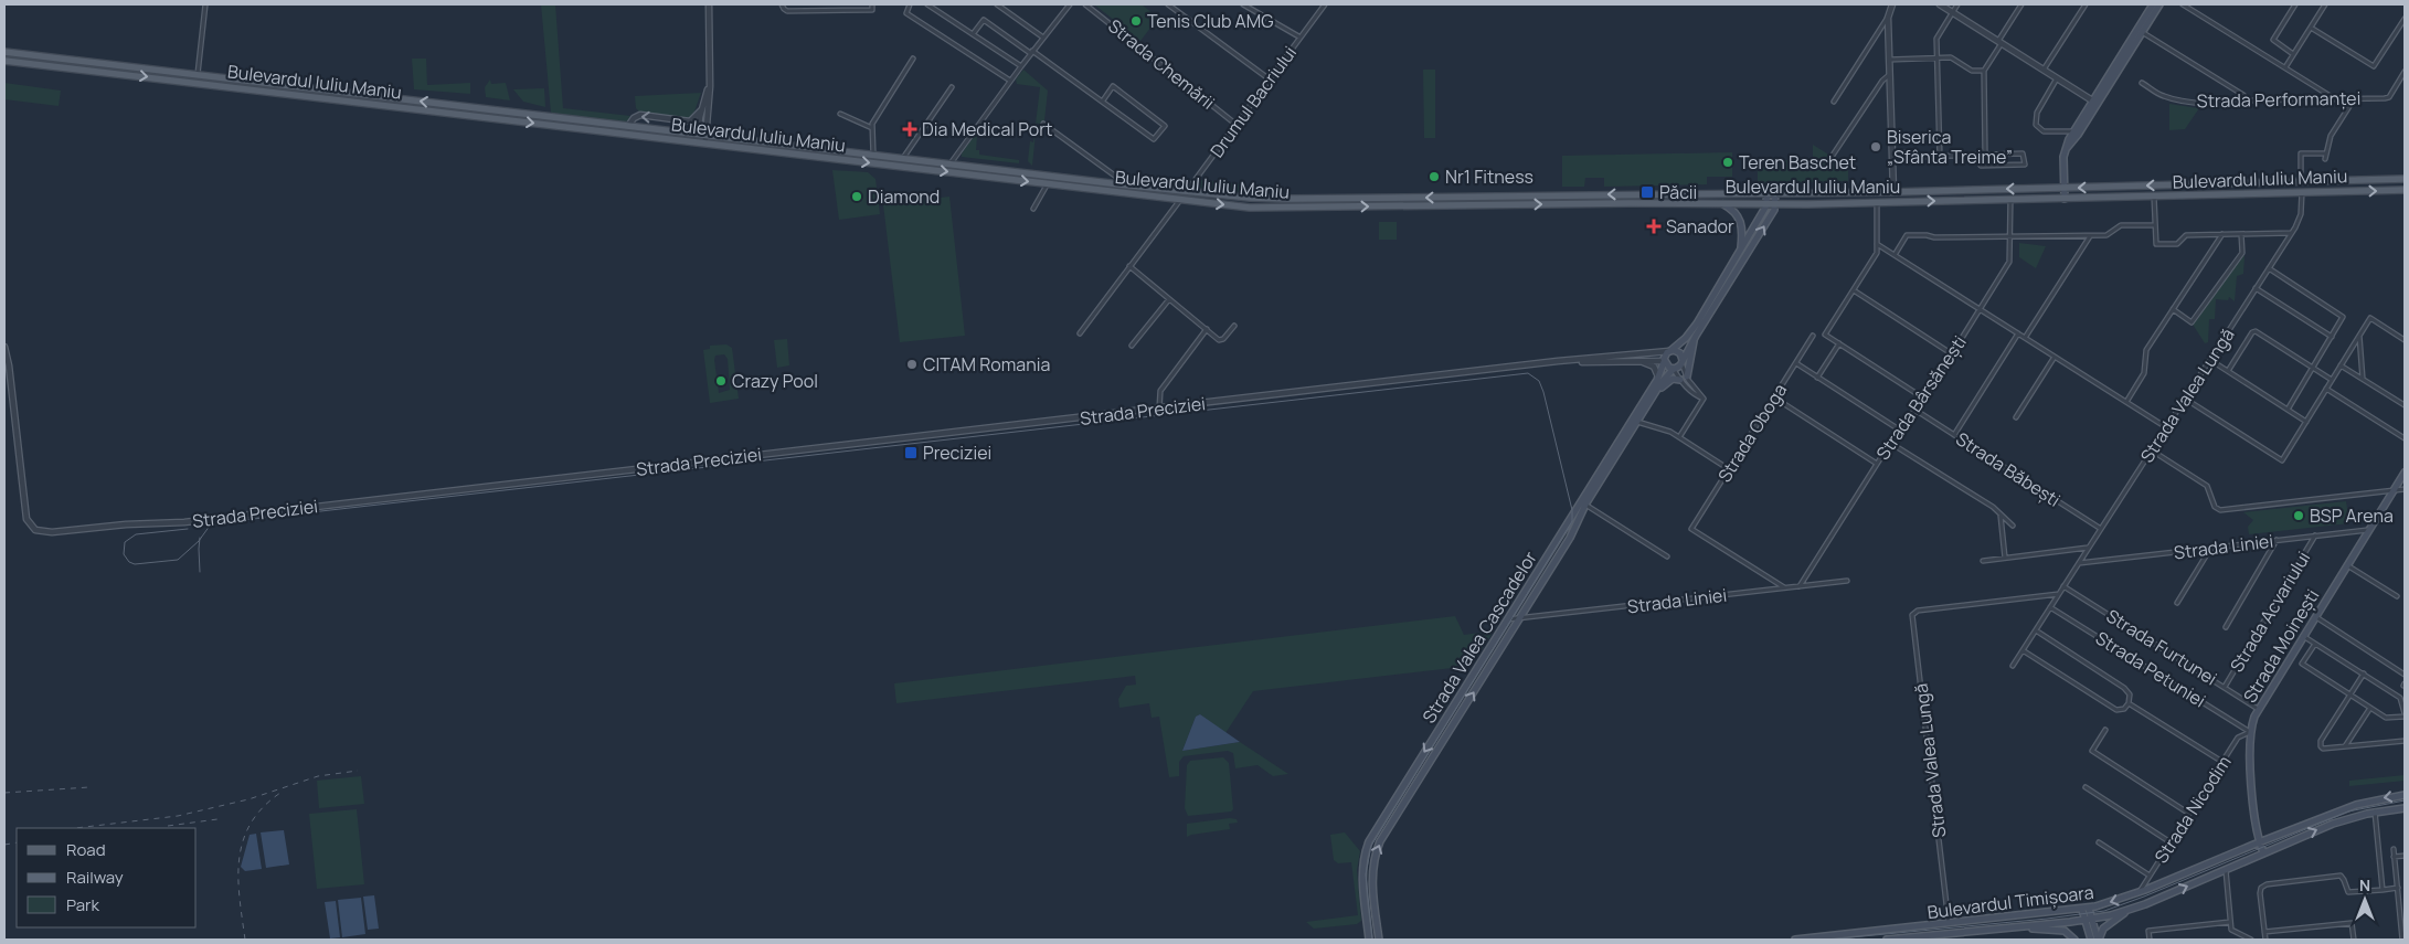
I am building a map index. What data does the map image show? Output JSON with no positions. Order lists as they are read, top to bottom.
{
  "streets": {
    "main road": [
      "Bulevardul Iuliu Maniu",
      "Strada Valea Cascadelor",
      "Strada Moinești",
      "Bulevardul Timișoara"
    ],
    "street": [
      "Strada Chemării",
      "Strada Performanței",
      "Drumul Bacriului",
      "Strada Valea Lungă",
      "Strada Bârsănești",
      "Strada Preciziei",
      "Strada Oboga",
      "Strada Băbești",
      "Strada Liniei",
      "Strada Acvariului",
      "Strada Furtunei",
      "Strada Petuniei",
      "Strada Nicodim"
    ]
  },
  "crossings": [
    ["Strada Chemării", "Drumul Bacriului"],
    ["Bulevardul Iuliu Maniu", "Drumul Bacriului"],
    ["Bulevardul Iuliu Maniu", "Strada Valea Lungă"],
    ["Bulevardul Iuliu Maniu", "Strada Bârsănești"],
    ["Strada Valea Lungă", "Strada Băbești"],
    ["Strada Valea Lungă", "Strada Liniei"],
    ["Strada Valea Lungă", "Strada Furtunei"],
    ["Strada Valea Lungă", "Strada Petuniei"],
    ["Strada Valea Lungă", "Bulevardul Timișoara"],
    ["Strada Bârsănești", "Strada Băbești"],
    ["Strada Bârsănești", "Strada Liniei"],
    ["Strada Preciziei", "Strada Valea Cascadelor"],
    ["Strada Oboga", "Strada Liniei"],
    ["Strada Liniei", "Strada Acvariului"],
    ["Strada Liniei", "Strada Valea Cascadelor"],
    ["Strada Liniei", "Strada Moinești"],
    ["Strada Acvariului", "Strada Furtunei"],
    ["Strada Moinești", "Strada Furtunei"],
    ["Strada Moinești", "Strada Petuniei"],
    ["Strada Moinești", "Strada Nicodim"],
    ["Strada Moinești", "Bulevardul Timișoara"],
    ["Strada Petuniei", "Strada Nicodim"],
    ["Strada Nicodim", "Bulevardul Timișoara"]
  ],
  "places": {
    "other": [
      "Tenis Club AMG",
      "Biserica „Sfânta Treime”",
      "Teren Baschet",
      "Nr1 Fitness",
      "Diamond",
      "CITAM Romania",
      "Crazy Pool",
      "BSP Arena"
    ],
    "health": ["Dia Medical Port", "Sanador"],
    "transit": ["Păcii", "Preciziei"]
  },
  "legend": ["Road", "Railway", "Park"],
  "north": "top"
}
